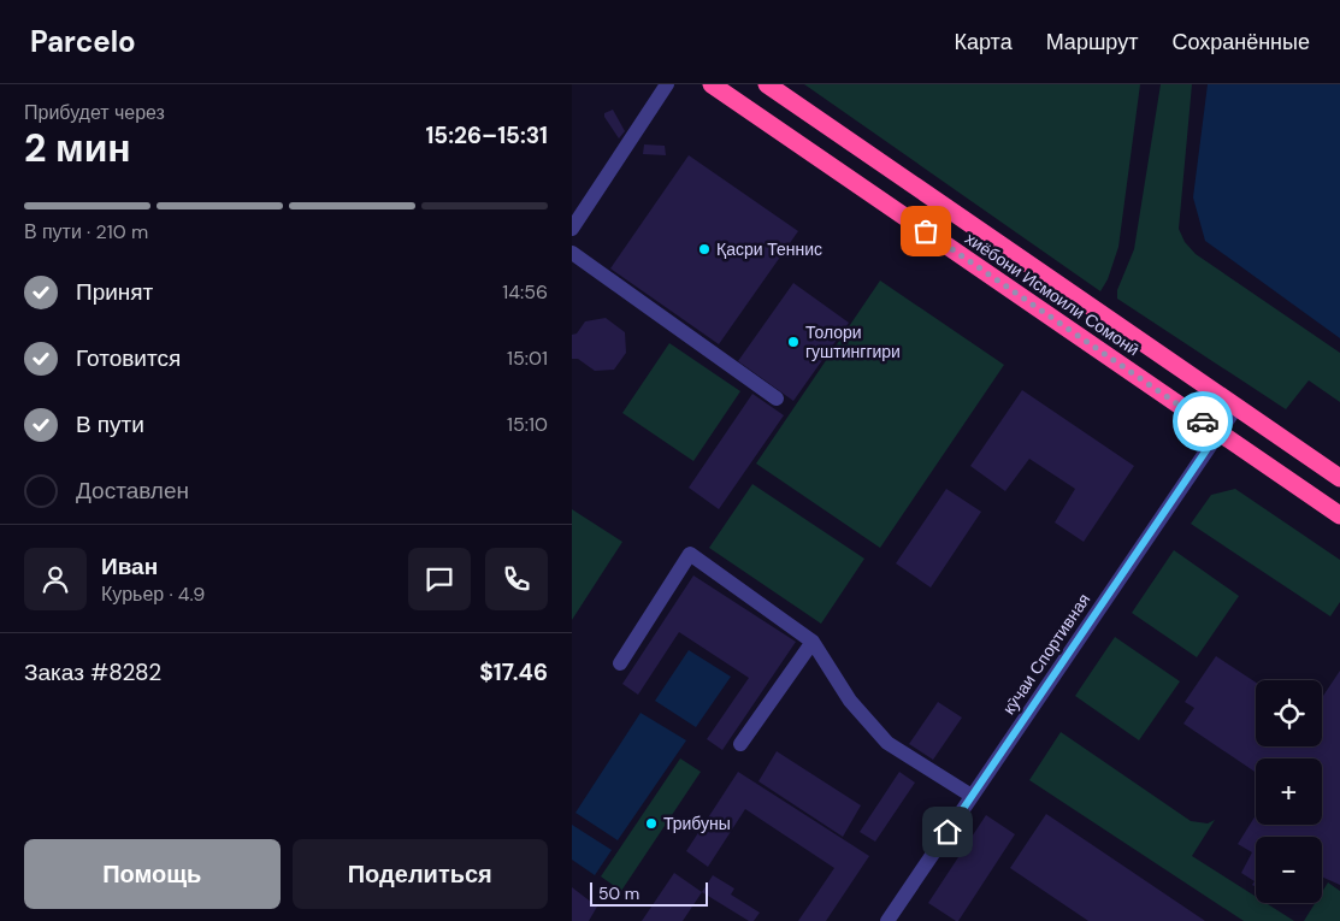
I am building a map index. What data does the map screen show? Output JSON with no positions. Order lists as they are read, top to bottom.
{
  "streets": {
    "highway": ["хиёбони Исмоили Сомонӣ"],
    "street": ["кӯчаи Спортивная"]
  },
  "crossings": [
    ["хиёбони Исмоили Сомонӣ", "кӯчаи Спортивная"]
  ],
  "places": ["Қасри Теннис", "Толори гуштинггири", "Трибуны"],
  "scale_bar": "50 m",
  "page": {
    "header": "Parcelo",
    "nav": ["Карта", "Маршрут", "Сохранённые"],
    "heading": ["2 мин", "Прибудет через", "15:26–15:31"],
    "panel": [
      "Иван",
      "Курьер · 4.9",
      "Заказ #8282",
      "$17.46"
    ],
    "bar": "В пути · 210 m",
    "list": [
      ["Принят", "14:56"],
      ["Готовится", "15:01"],
      ["В пути", "15:10"],
      "Доставлен"
    ],
    "map_buttons": ["+", "−"],
    "buttons": ["Помощь", "Поделиться"],
    "scale": "50 m"
  }
}
